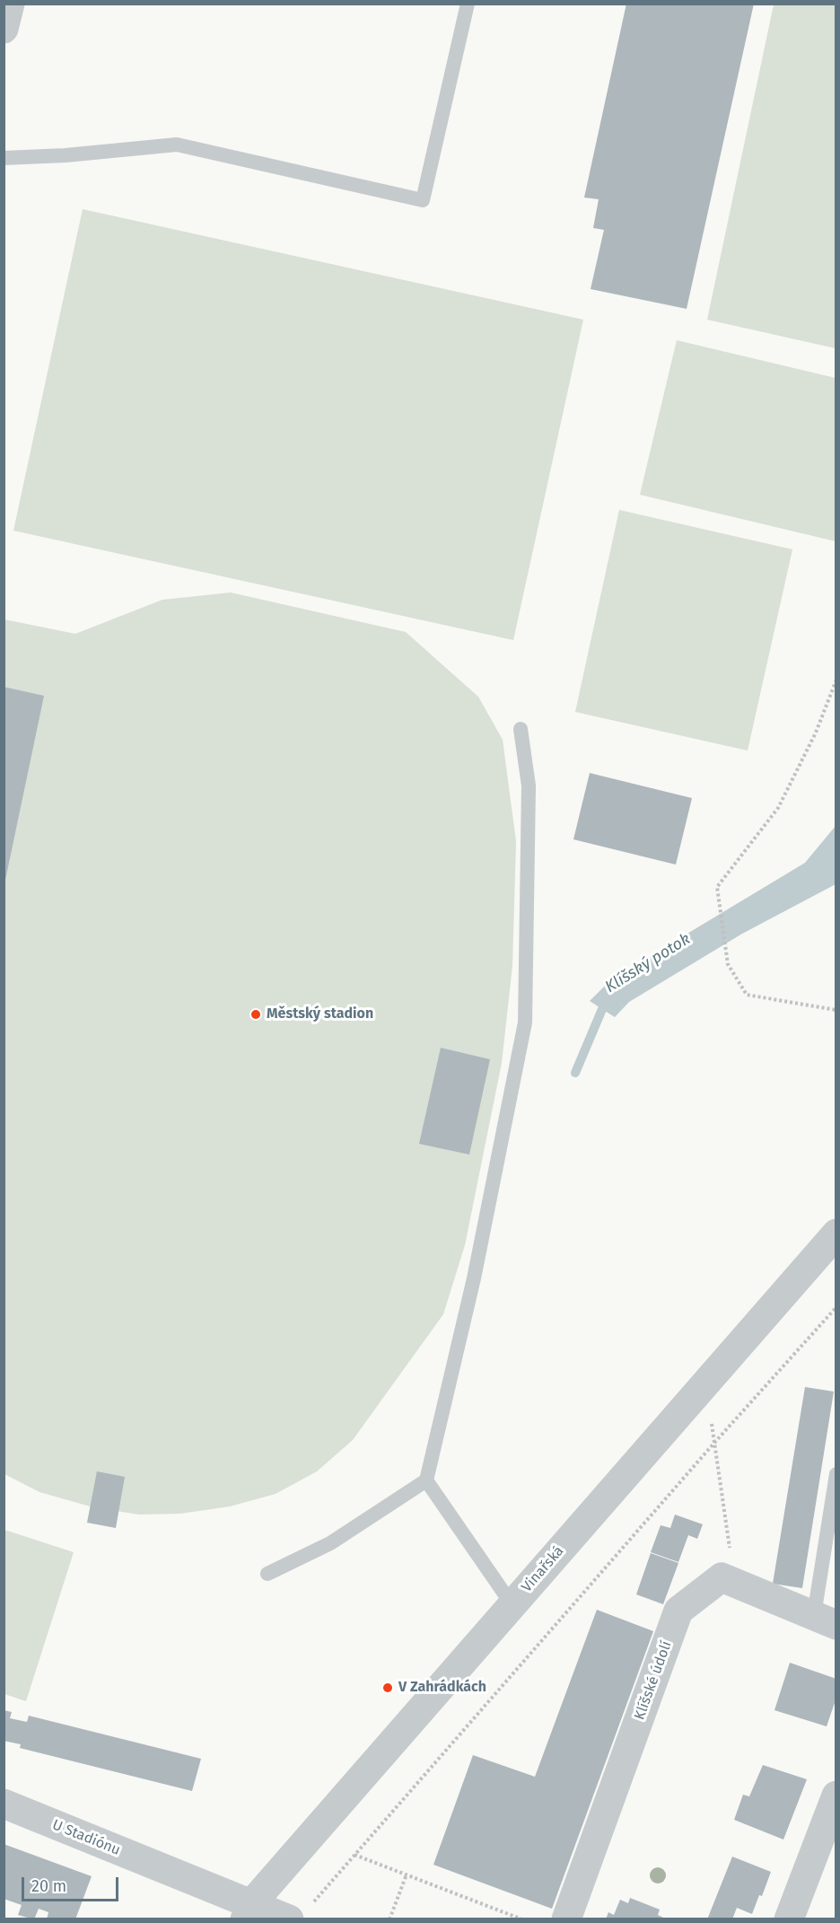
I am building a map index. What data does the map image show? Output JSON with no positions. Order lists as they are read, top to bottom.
{
  "streets": {
    "street": ["Vinařská", "Klíšské údolí", "U Stadiónu"]
  },
  "crossings": [
    ["Vinařská", "U Stadiónu"]
  ],
  "water": ["Klíšský potok"],
  "places": ["Městský stadion", "V Zahrádkách"],
  "scale_bar": "20 m"
}
